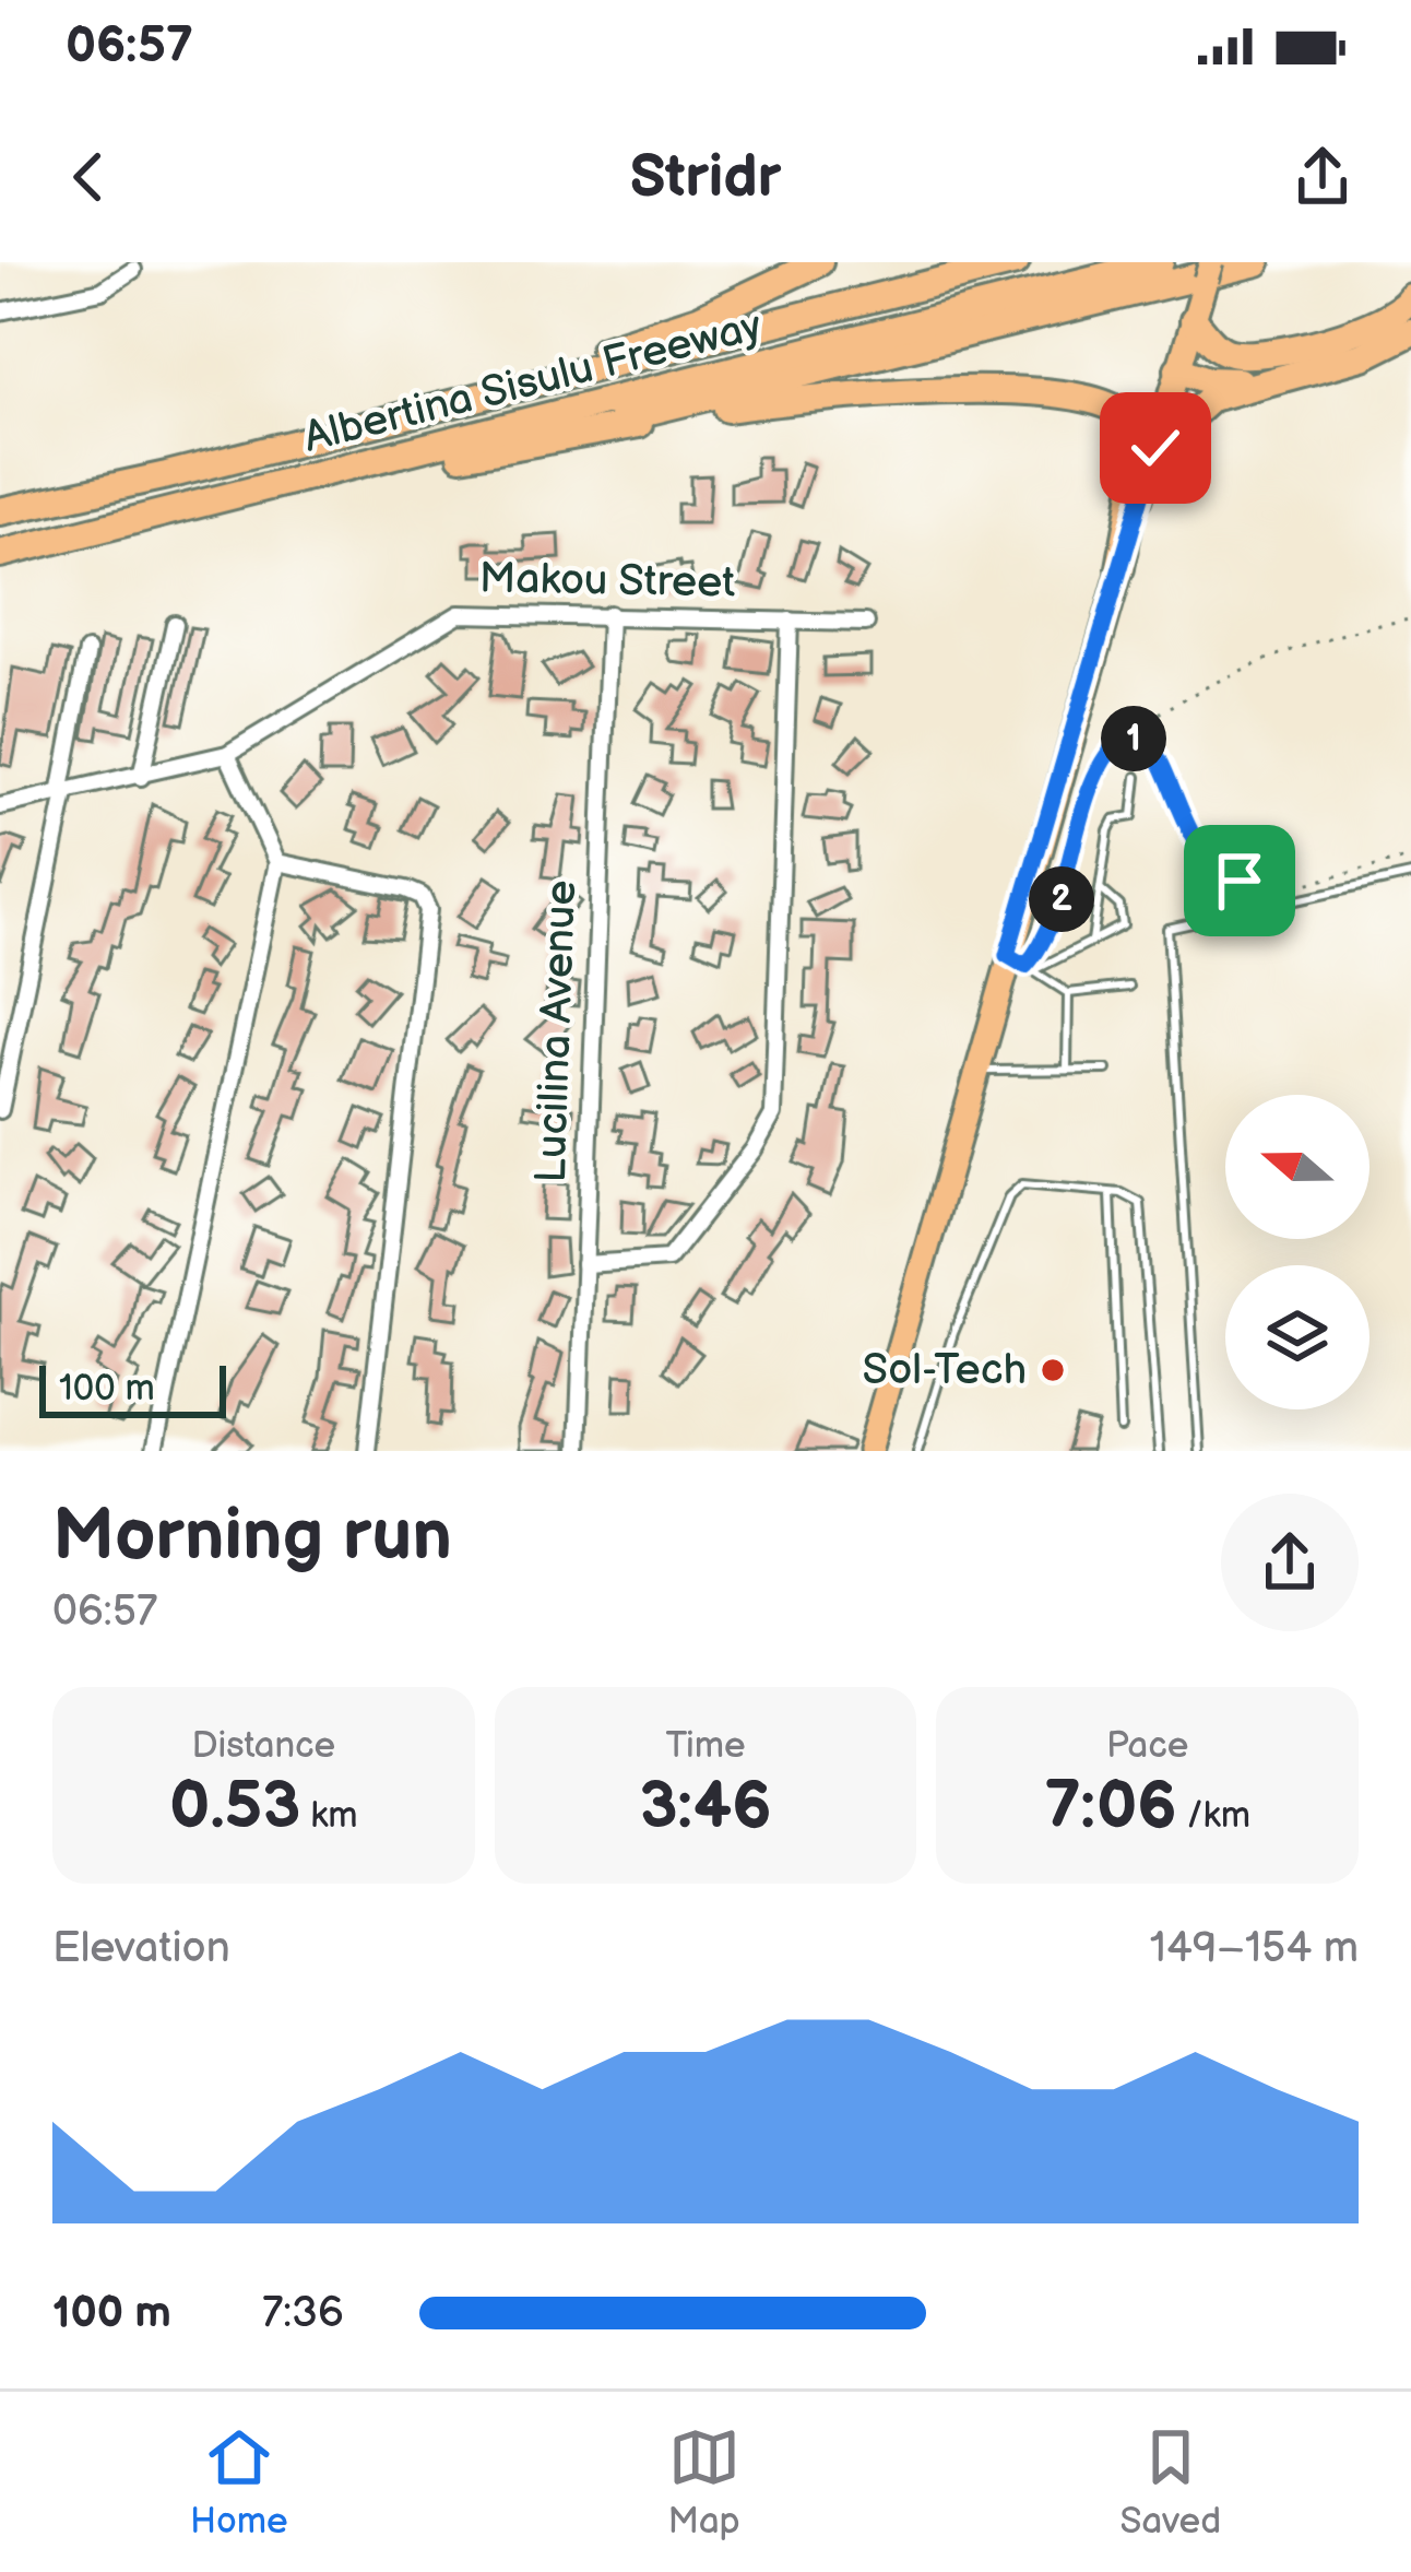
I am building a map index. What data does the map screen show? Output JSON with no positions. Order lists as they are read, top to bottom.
{
  "streets": {
    "highway": ["Albertina Sisulu Freeway"],
    "street": ["Makou Street", "Lucilina Avenue"]
  },
  "crossings": [
    ["Makou Street", "Lucilina Avenue"]
  ],
  "places": ["Sol-Tech"],
  "scale_bar": "100 m",
  "north": "left",
  "page": {
    "status": "06:57",
    "header": "Stridr",
    "pins": ["1", "2"],
    "scale": "100 m",
    "heading": ["Morning run", "06:57"],
    "stats": [
      ["Distance", "0.53 km"],
      ["Time", "3:46"],
      ["Pace", "7:06 /km"]
    ],
    "chart": ["Elevation", "149–154 m"],
    "list": [
      {
        "name": "100 m",
        "note": "7:36"
      }
    ],
    "tabs": ["Home", "Map", "Saved"]
  }
}
